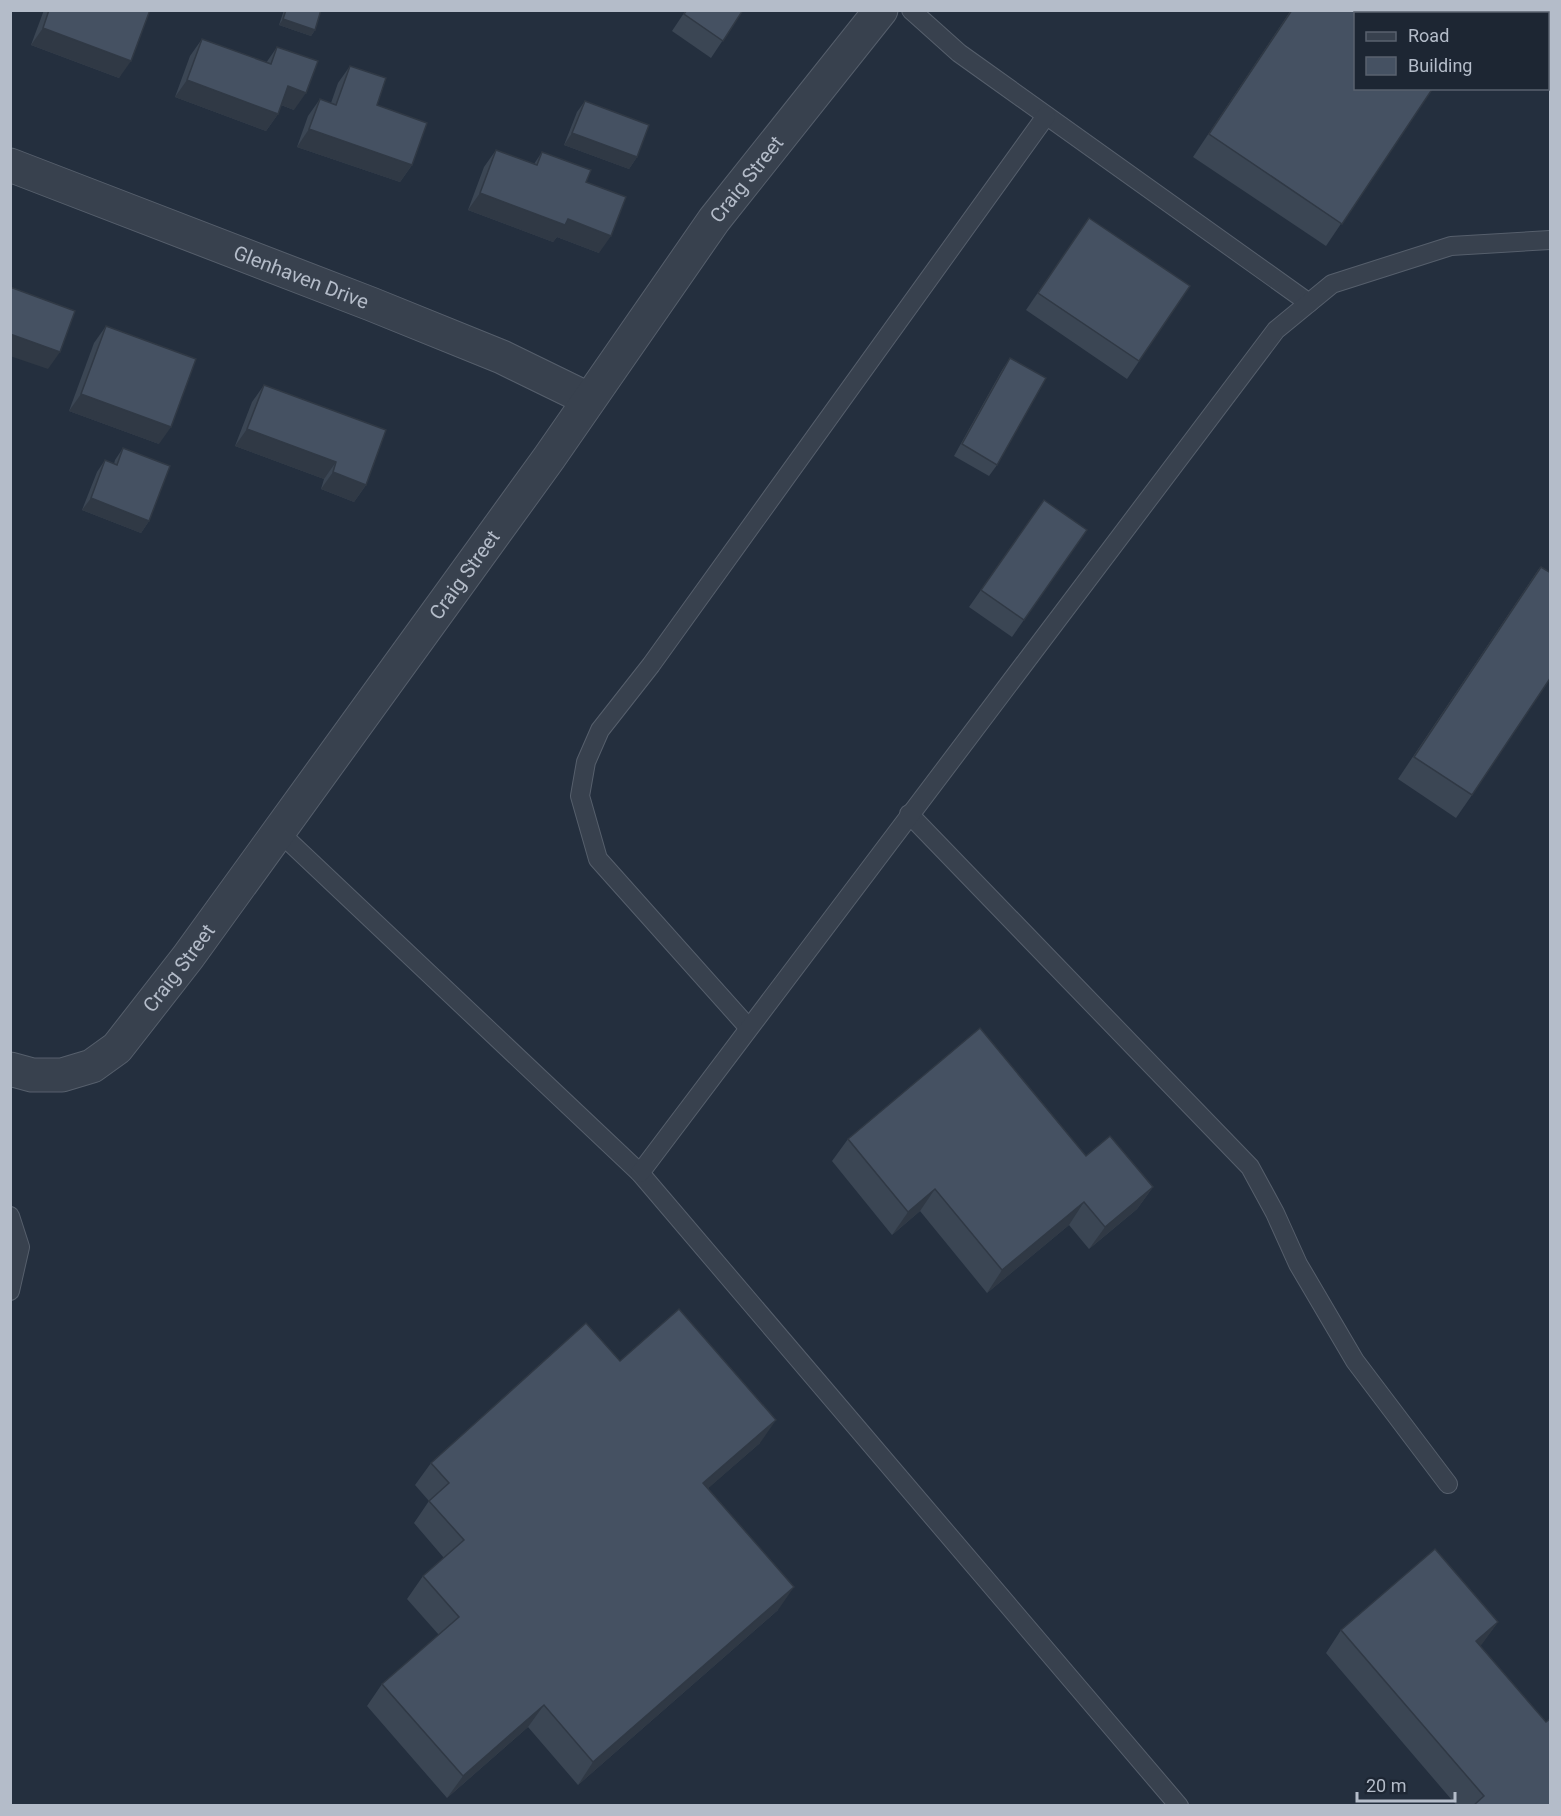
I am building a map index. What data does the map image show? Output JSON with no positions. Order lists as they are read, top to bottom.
{
  "streets": {
    "street": ["Craig Street", "Glenhaven Drive"]
  },
  "crossings": [
    ["Craig Street", "Glenhaven Drive"]
  ],
  "legend": ["Road", "Building"],
  "scale_bar": "20 m"
}
